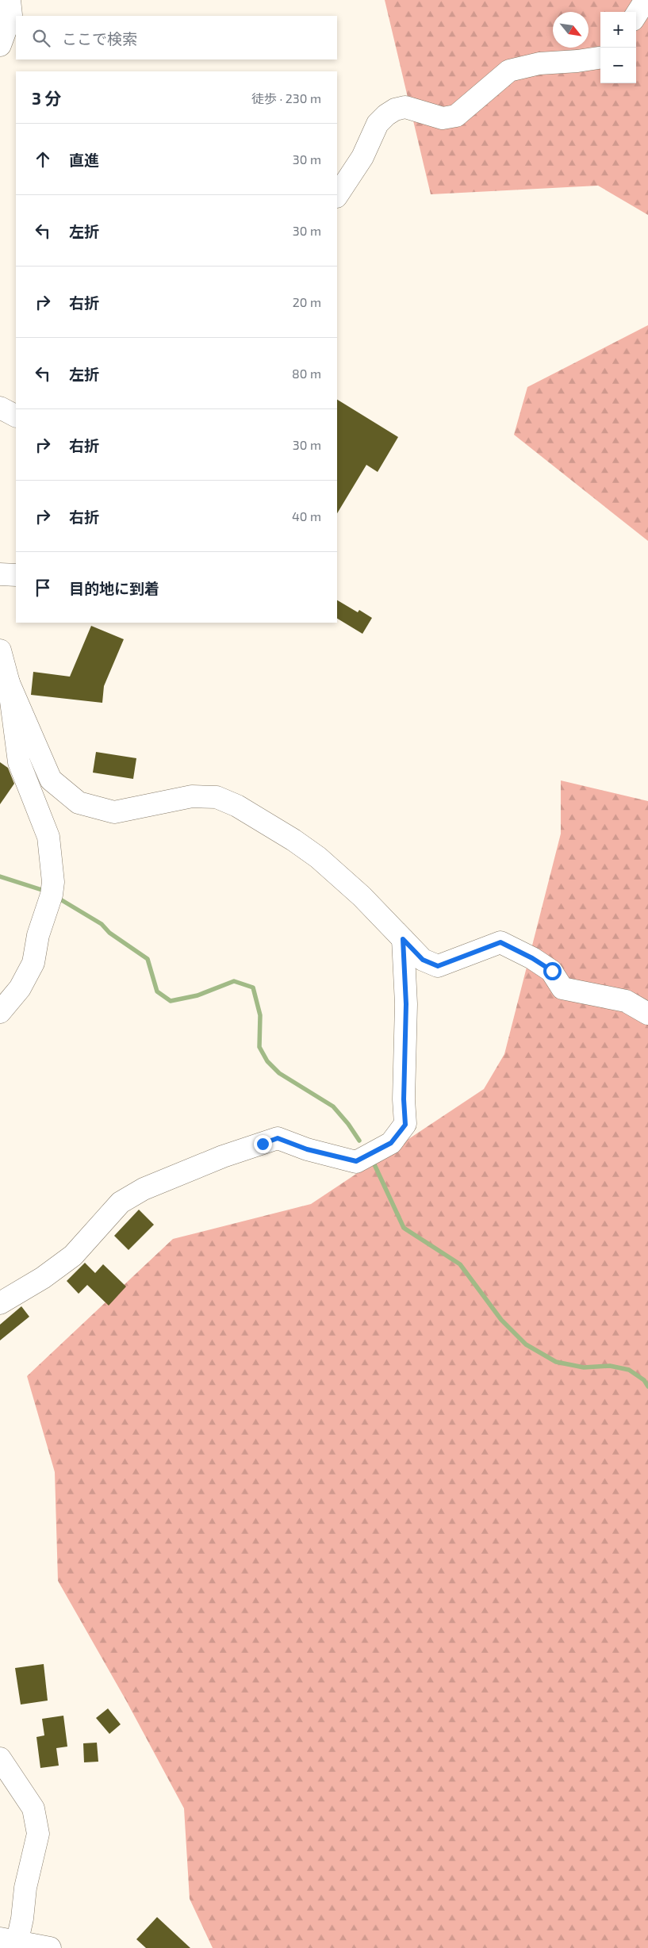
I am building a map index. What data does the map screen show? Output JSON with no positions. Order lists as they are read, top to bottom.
{
  "north": "bottom right",
  "page": {
    "map_buttons": ["+", "−"],
    "search": "ここで検索",
    "heading": ["3 分", "徒歩 · 230 m"],
    "list": [
      ["直進", "30 m"],
      ["左折", "30 m"],
      ["右折", "20 m"],
      ["左折", "80 m"],
      ["右折", "30 m"],
      ["右折", "40 m"],
      "目的地に到着"
    ]
  }
}
